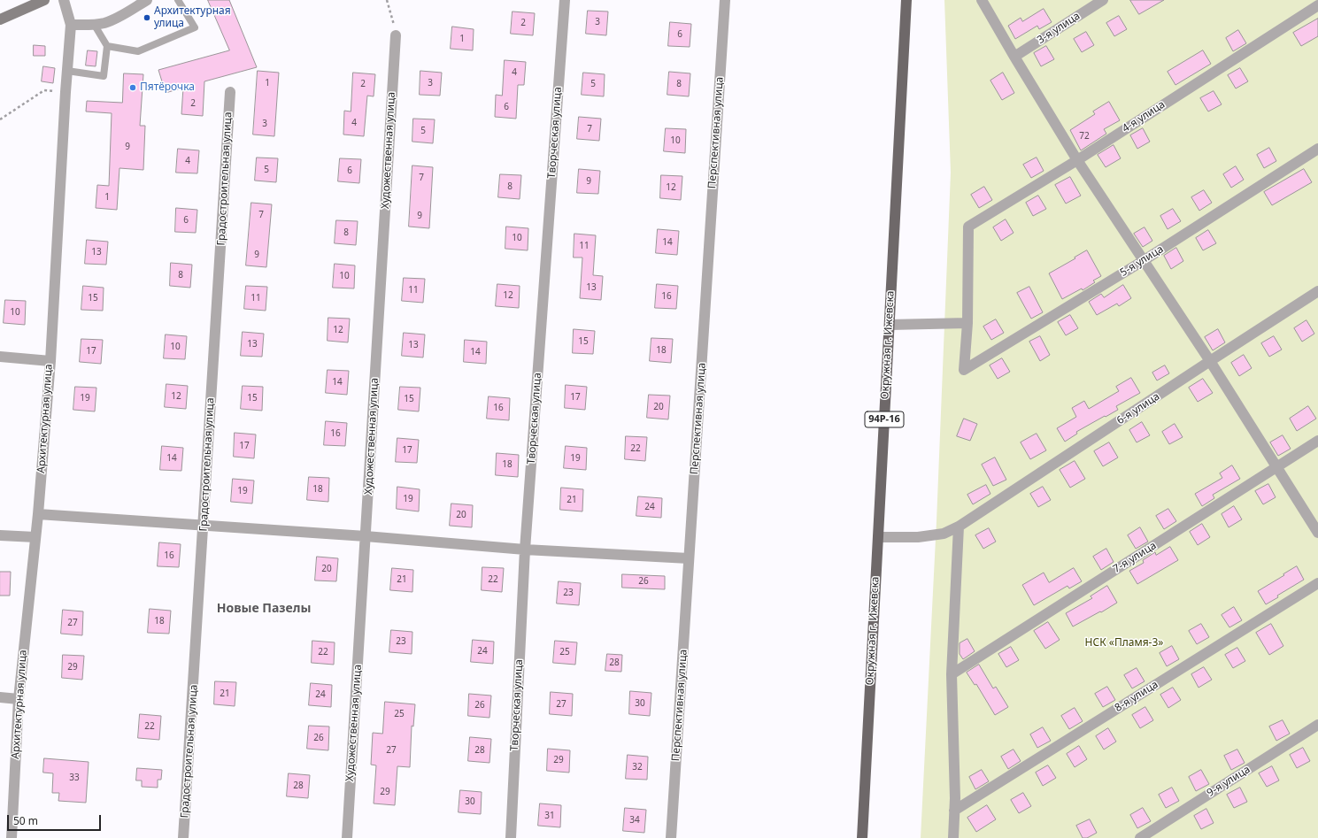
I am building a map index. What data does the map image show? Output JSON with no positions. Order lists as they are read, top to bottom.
{
  "streets": {
    "main road": ["Окружная г. Ижевска", "94Р-16"],
    "street": [
      "3-я улица",
      "4-я улица",
      "Творческая улица",
      "Перспективная улица",
      "Художественная улица",
      "Градостроительная улица",
      "5-я улица",
      "6-я улица",
      "Архитектурная улица",
      "7-я улица",
      "8-я улица",
      "9-я улица"
    ]
  },
  "crossings": [
    ["4-я улица", "5-я улица"],
    ["Окружная г. Ижевска", "6-я улица"]
  ],
  "districts": ["Новые Пазелы"],
  "parks": ["НСК «Пламя-3»"],
  "places": ["Архитектурная улица", "Пятёрочка"],
  "house_numbers": [
    "3",
    "2",
    "6",
    "1",
    "4",
    "1",
    "3",
    "2",
    "5",
    "8",
    "2",
    "6",
    "4",
    "3",
    "7",
    "5",
    "72",
    "10",
    "9",
    "4",
    "5",
    "6",
    "7",
    "9",
    "8",
    "12",
    "1",
    "7",
    "9",
    "6",
    "8",
    "10",
    "14",
    "11",
    "13",
    "9",
    "8",
    "10",
    "13",
    "11",
    "12",
    "16",
    "15",
    "11",
    "10",
    "12",
    "15",
    "13",
    "13",
    "10",
    "18",
    "17",
    "14",
    "14",
    "12",
    "17",
    "19",
    "15",
    "15",
    "20",
    "16",
    "16",
    "17",
    "22",
    "17",
    "14",
    "19",
    "18",
    "18",
    "19",
    "19",
    "21",
    "24",
    "20",
    "16",
    "20",
    "21",
    "22",
    "26",
    "23",
    "18",
    "27",
    "23",
    "24",
    "22",
    "25",
    "28",
    "29",
    "21",
    "24",
    "30",
    "27",
    "26",
    "25",
    "22",
    "26",
    "27",
    "28",
    "29",
    "32",
    "33",
    "28",
    "29",
    "30",
    "31",
    "34"
  ],
  "scale_bar": "50 m"
}
